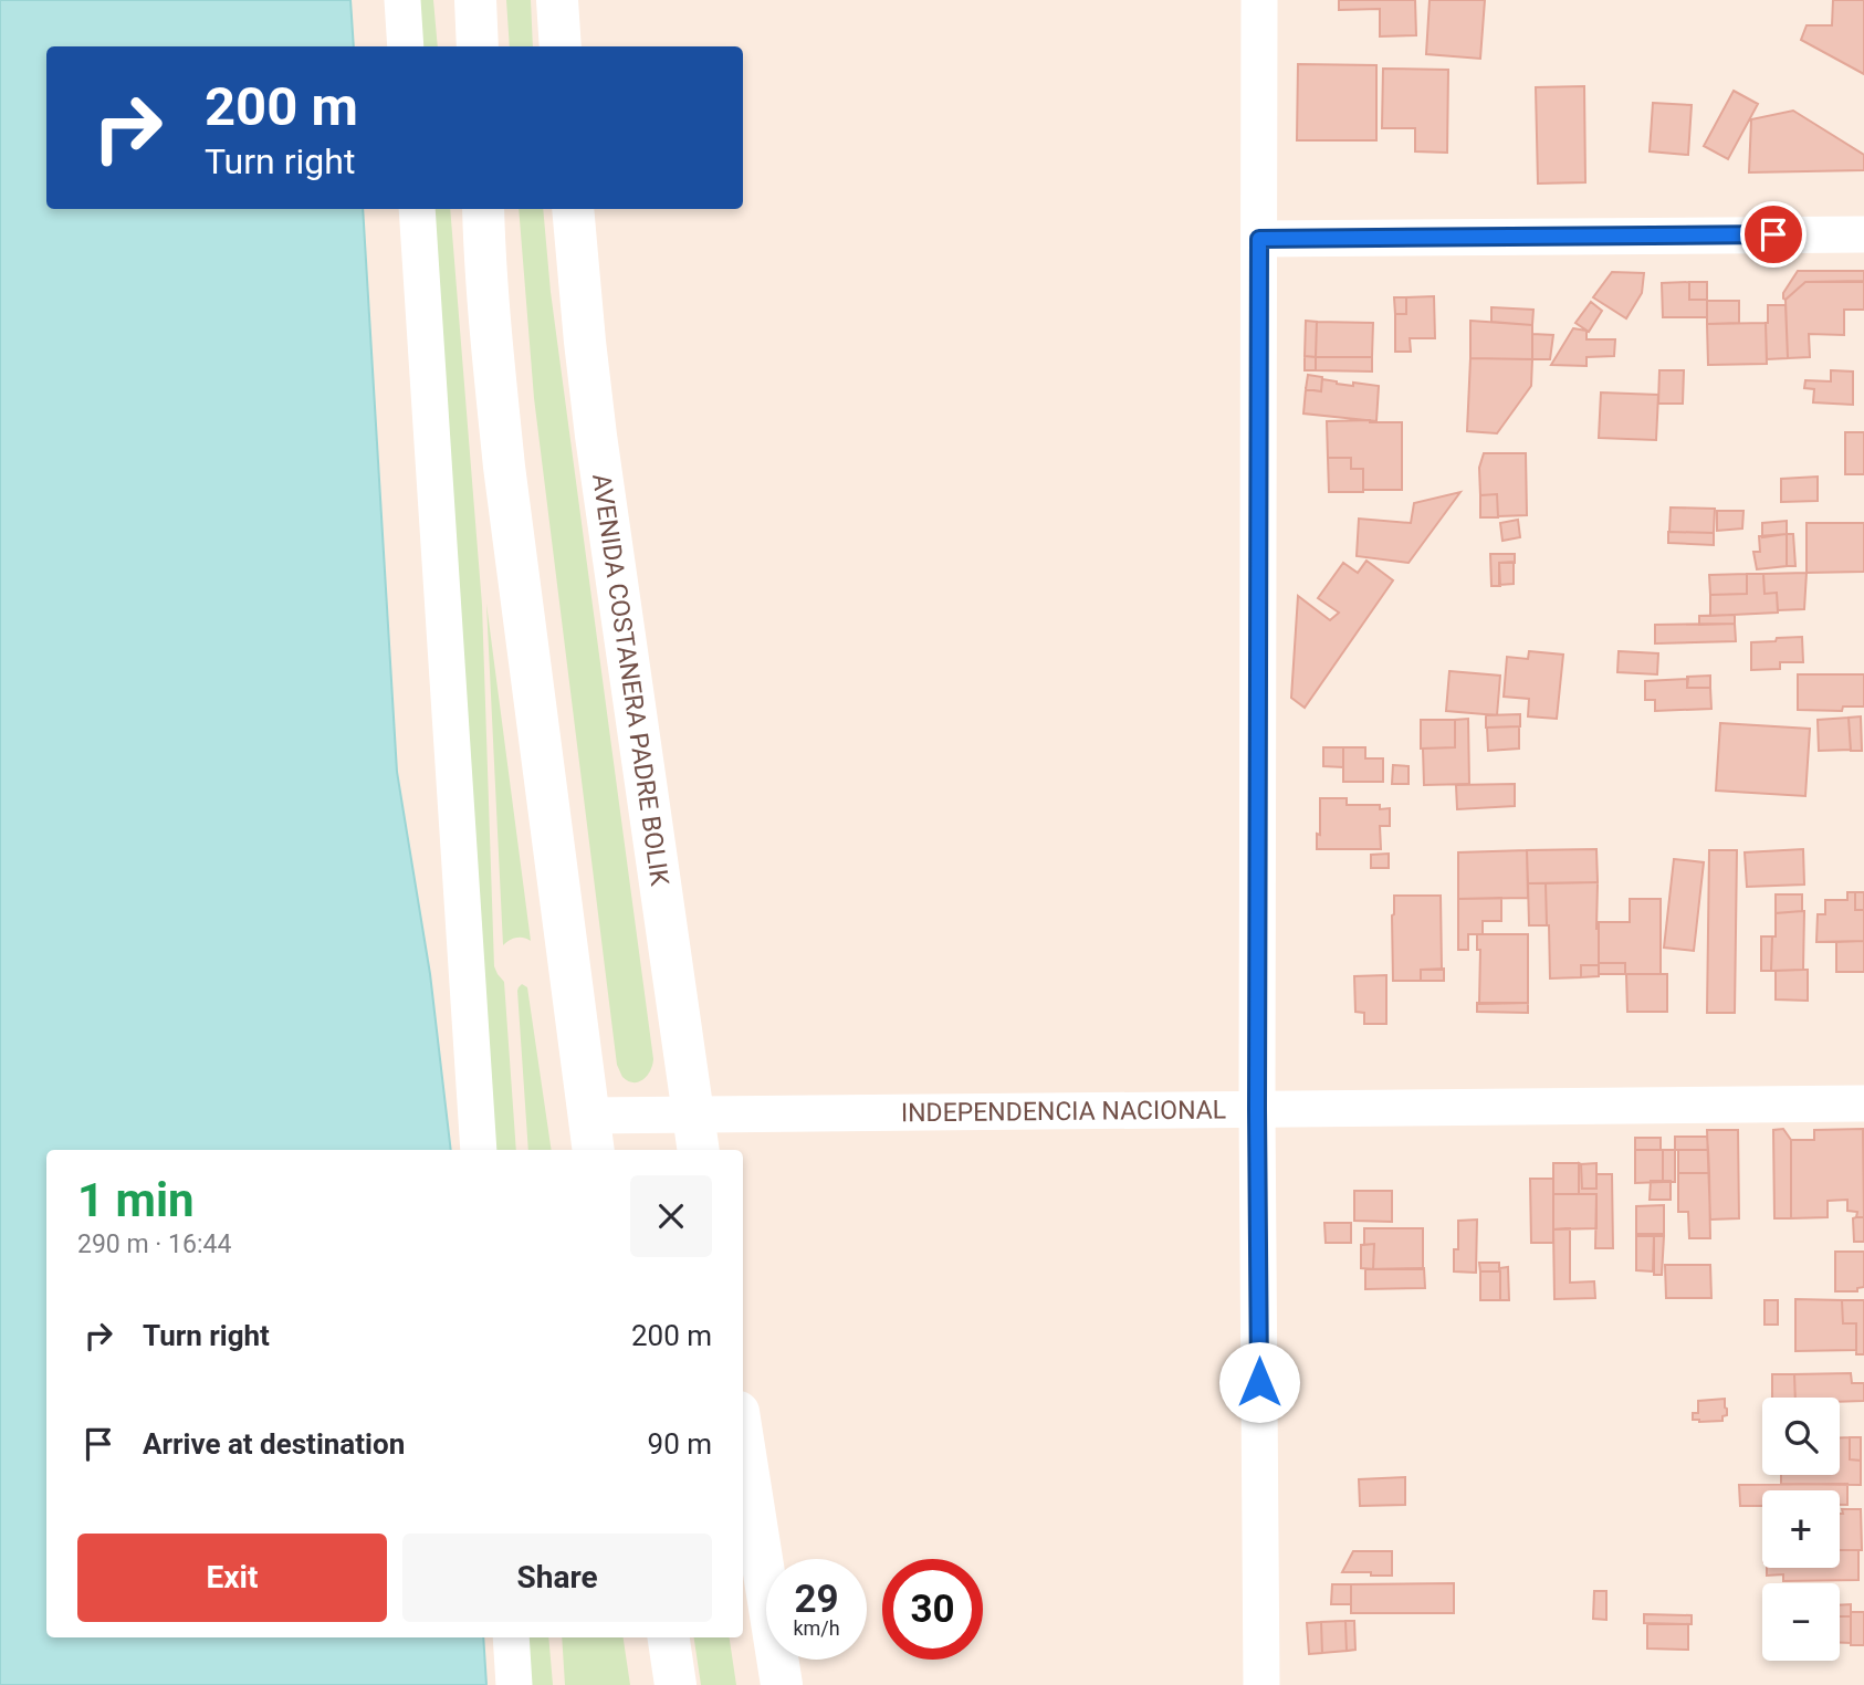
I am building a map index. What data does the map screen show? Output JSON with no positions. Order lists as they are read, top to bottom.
{
  "streets": {
    "street": ["AVENIDA COSTANERA PADRE BOLIK", "INDEPENDENCIA NACIONAL"]
  },
  "crossings": [
    ["AVENIDA COSTANERA PADRE BOLIK", "INDEPENDENCIA NACIONAL"]
  ],
  "page": {
    "turn": ["200 m", "Turn right"],
    "heading": ["1 min", "290 m · 16:44"],
    "list": [
      {
        "name": "Turn right",
        "value": "200 m"
      },
      {
        "name": "Arrive at destination",
        "value": "90 m"
      }
    ],
    "map_buttons": ["+", "−"],
    "buttons": ["Exit", "Share"],
    "speed": "29 km/h",
    "limit": "30"
  }
}
